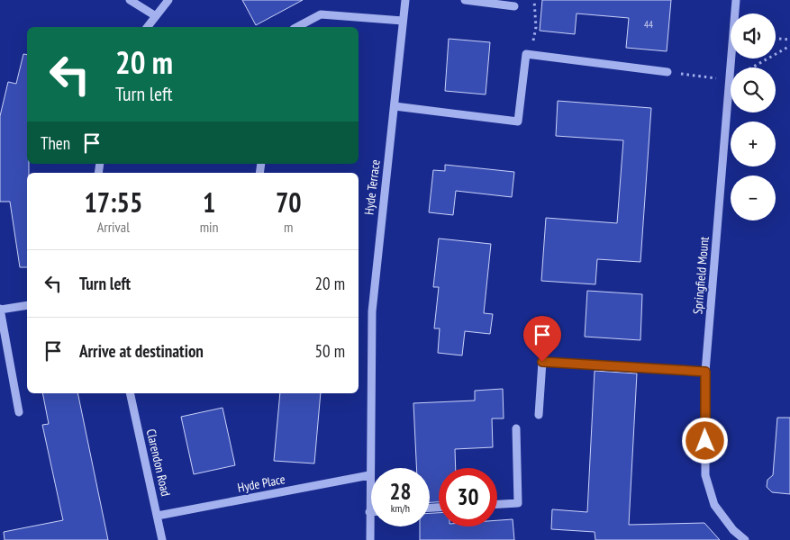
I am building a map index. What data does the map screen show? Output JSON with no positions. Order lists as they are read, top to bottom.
{
  "streets": {
    "street": [
      "Hyde Terrace",
      "Springfield Mount",
      "Clarendon Road",
      "Hyde Place"
    ]
  },
  "crossings": [
    ["Hyde Terrace", "Hyde Place"],
    ["Clarendon Road", "Hyde Place"]
  ],
  "house_numbers": ["44"],
  "page": {
    "map_buttons": ["+", "−"],
    "turn": ["20 m", "Turn left"],
    "then": "Then",
    "eta": [
      "17:55",
      "Arrival",
      "1",
      "min",
      "70",
      "m"
    ],
    "list": [
      {
        "name": "Turn left",
        "value": "20 m"
      },
      {
        "name": "Arrive at destination",
        "value": "50 m"
      }
    ],
    "speed": "28 km/h",
    "limit": "30"
  }
}
